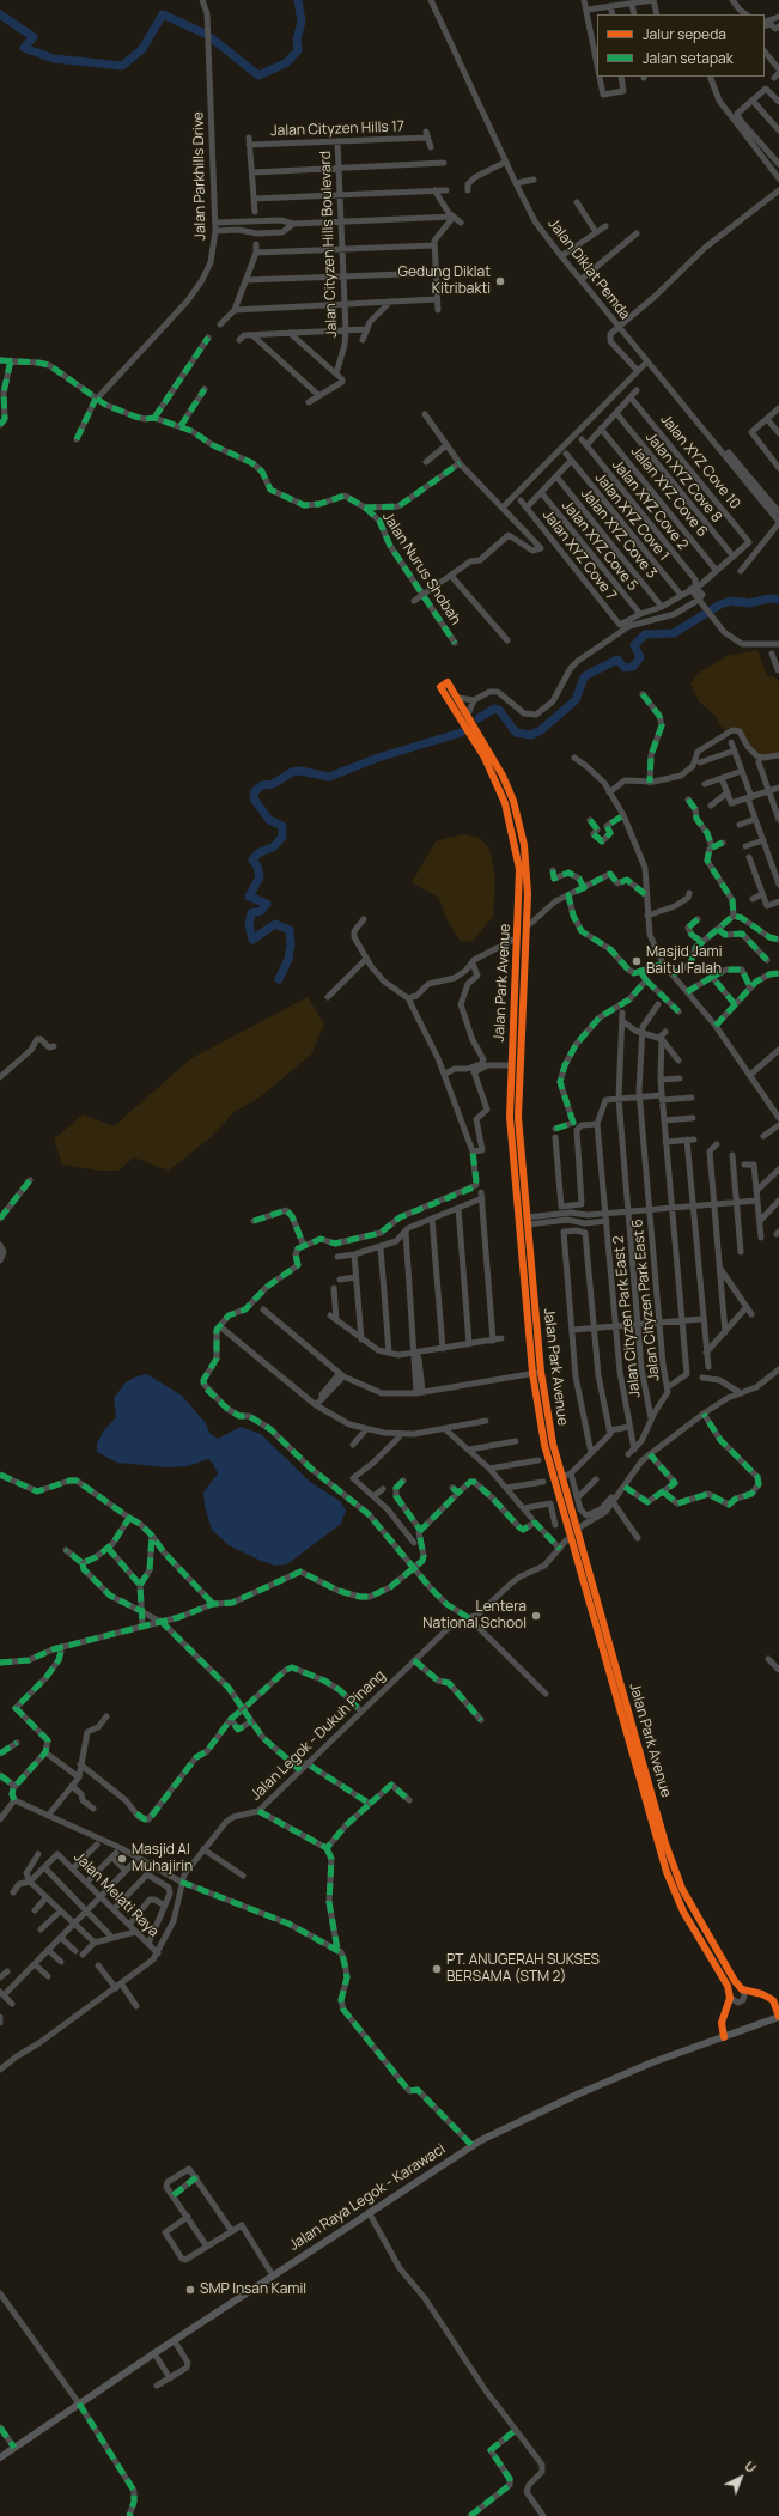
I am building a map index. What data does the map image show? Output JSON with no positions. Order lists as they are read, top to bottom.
{
  "streets": {
    "main road": ["Jalan Raya Legok - Karawaci"],
    "street": [
      "Jalan Cityzen Hills 17",
      "Jalan Parkhills Drive",
      "Jalan Cityzen Hills Boulevard",
      "Jalan Diklat Pemda",
      "Jalan XYZ Cove 10",
      "Jalan XYZ Cove 8",
      "Jalan XYZ Cove 6",
      "Jalan XYZ Cove 2",
      "Jalan XYZ Cove 1",
      "Jalan XYZ Cove 3",
      "Jalan XYZ Cove 5",
      "Jalan XYZ Cove 7",
      "Jalan Nurus Shobah",
      "Jalan Park Avenue",
      "Jalan Cityzen Park East 6",
      "Jalan Cityzen Park East 2",
      "Jalan Legok - Dukuh Pinang",
      "Jalan Melati Raya"
    ]
  },
  "crossings": [
    ["Jalan Cityzen Hills 17", "Jalan Cityzen Hills Boulevard"],
    ["Jalan XYZ Cove 10", "Jalan XYZ Cove 8"],
    ["Jalan XYZ Cove 5", "Jalan XYZ Cove 7"],
    ["Jalan Legok - Dukuh Pinang", "Jalan Melati Raya"]
  ],
  "places": [
    "Gedung Diklat Kitribakti",
    "Masjid Jami Baitul Falah",
    "Lentera National School",
    "Masjid Al Muhajirin",
    "PT. ANUGERAH SUKSES BERSAMA (STM 2)",
    "SMP Insan Kamil"
  ],
  "legend": ["Jalur sepeda", "Jalan setapak"],
  "north": "top right"
}
